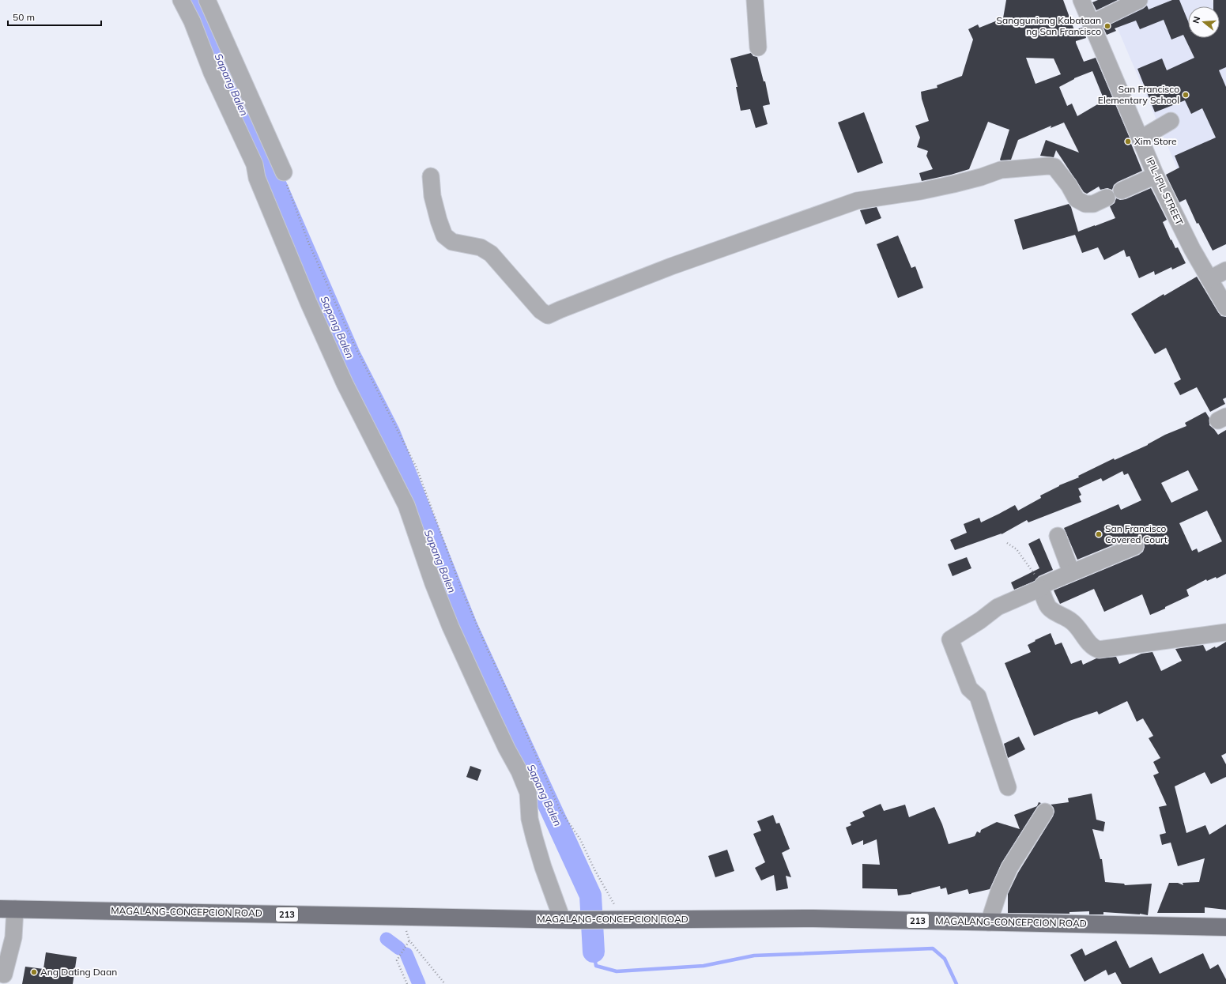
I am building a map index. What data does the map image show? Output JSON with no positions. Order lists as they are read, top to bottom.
{
  "streets": {
    "main road": ["MAGALANG-CONCEPCION ROAD", "213"],
    "street": ["IPIL-IPIL STREET"]
  },
  "water": ["Sapang Balen"],
  "places": [
    "Sangguniang Kabataan ng San Francisco",
    "San Francisco Elementary School",
    "Xim Store",
    "San Francisco Covered Court",
    "Ang Dating Daan"
  ],
  "scale_bar": "50 m",
  "north": "left"
}
